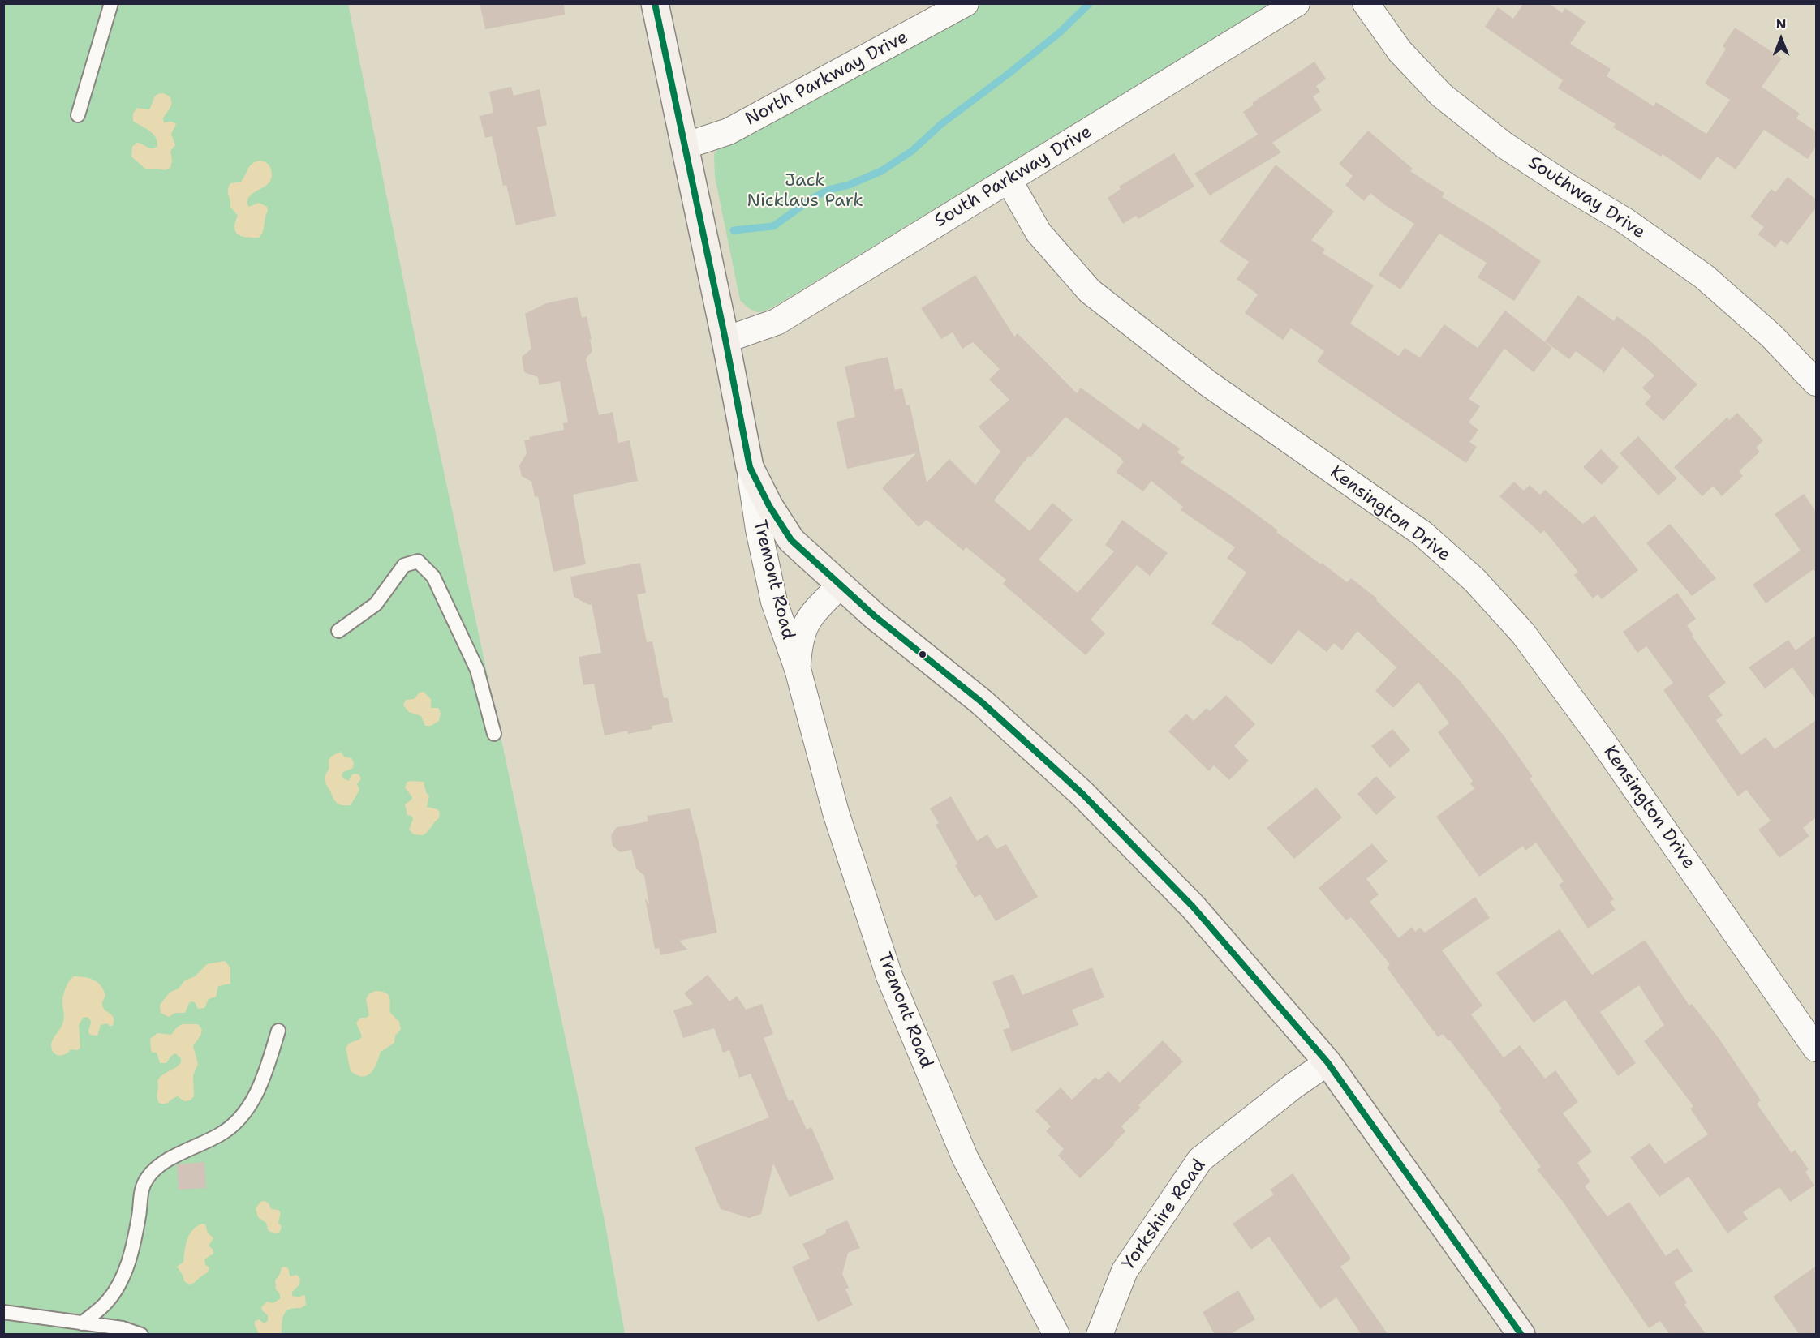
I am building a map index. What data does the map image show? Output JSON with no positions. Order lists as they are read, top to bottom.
{
  "streets": {
    "street": [
      "North Parkway Drive",
      "South Parkway Drive",
      "Southway Drive",
      "Kensington Drive",
      "Tremont Road",
      "Yorkshire Road"
    ]
  },
  "crossings": [
    ["North Parkway Drive", "Tremont Road"],
    ["South Parkway Drive", "Kensington Drive"],
    ["South Parkway Drive", "Tremont Road"]
  ],
  "parks": ["Jack Nicklaus Park"],
  "north": "top"
}
